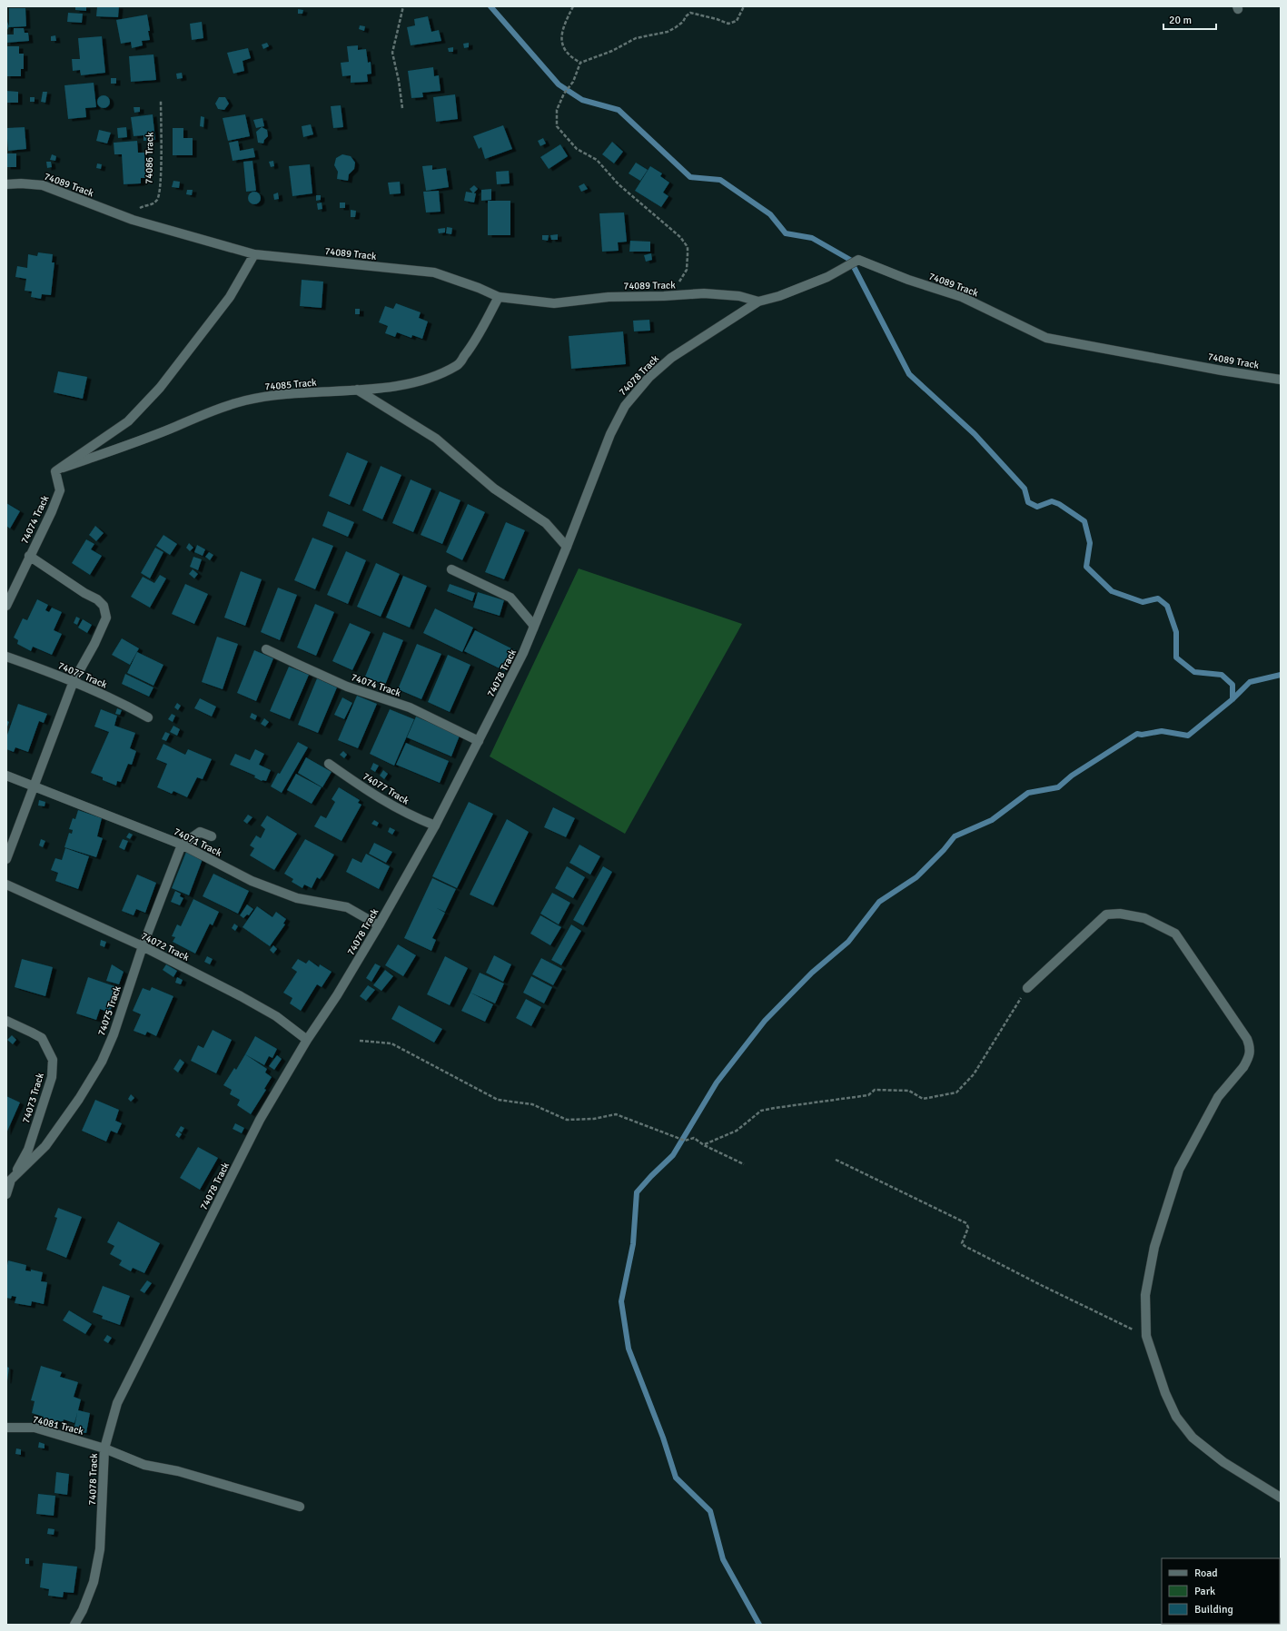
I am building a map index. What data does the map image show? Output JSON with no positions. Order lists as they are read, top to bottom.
{
  "streets": {
    "street": [
      "74089 Track",
      "74078 Track",
      "74085 Track",
      "74074 Track",
      "74077 Track",
      "74071 Track",
      "74072 Track",
      "74075 Track",
      "74073 Track",
      "74081 Track"
    ],
    "path": ["74086 Track"]
  },
  "crossings": [
    ["74086 Track", "74089 Track"],
    ["74089 Track", "74078 Track"],
    ["74089 Track", "74085 Track"],
    ["74078 Track", "74074 Track"],
    ["74078 Track", "74077 Track"],
    ["74078 Track", "74071 Track"],
    ["74078 Track", "74072 Track"],
    ["74078 Track", "74081 Track"],
    ["74085 Track", "74074 Track"],
    ["74071 Track", "74075 Track"],
    ["74072 Track", "74075 Track"],
    ["74075 Track", "74073 Track"]
  ],
  "legend": ["Road", "Park", "Building"],
  "scale_bar": "20 m"
}
